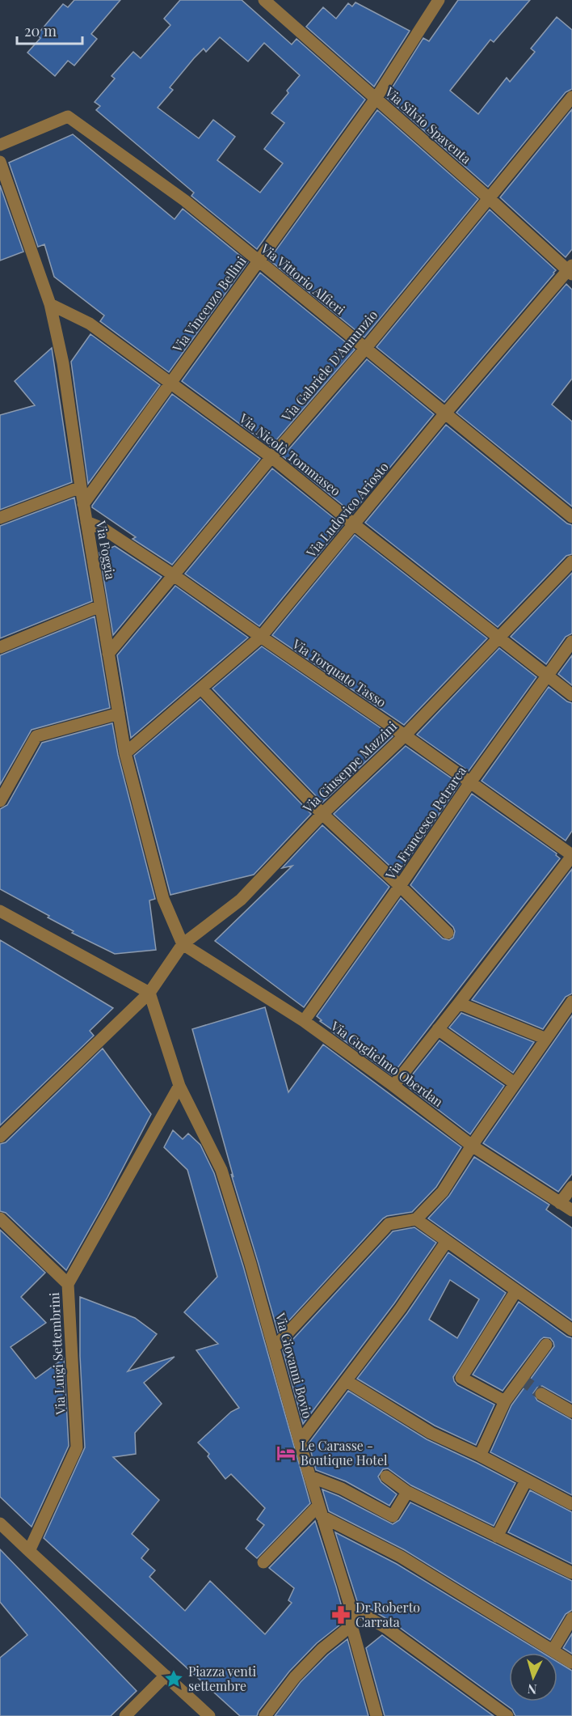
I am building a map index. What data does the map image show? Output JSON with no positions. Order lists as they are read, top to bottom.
{
  "streets": {
    "street": [
      "Via Silvio Spaventa",
      "Via Vittorio Alfieri",
      "Via Vincenzo Bellini",
      "Via Gabriele D'Annunzio",
      "Via Nicolò Tommaseo",
      "Via Ludovico Ariosto",
      "Via Foggia",
      "Via Torquato Tasso",
      "Via Giuseppe Mazzini",
      "Via Francesco Petrarca",
      "Via Guglielmo Oberdan",
      "Via Luigi Settembrini",
      "Via Giovanni Bovio"
    ]
  },
  "crossings": [
    ["Via Silvio Spaventa", "Via Vincenzo Bellini"],
    ["Via Silvio Spaventa", "Via Gabriele D'Annunzio"],
    ["Via Silvio Spaventa", "Via Ludovico Ariosto"],
    ["Via Vittorio Alfieri", "Via Vincenzo Bellini"],
    ["Via Vittorio Alfieri", "Via Gabriele D'Annunzio"],
    ["Via Vittorio Alfieri", "Via Ludovico Ariosto"],
    ["Via Vincenzo Bellini", "Via Nicolò Tommaseo"],
    ["Via Vincenzo Bellini", "Via Foggia"],
    ["Via Gabriele D'Annunzio", "Via Nicolò Tommaseo"],
    ["Via Gabriele D'Annunzio", "Via Foggia"],
    ["Via Gabriele D'Annunzio", "Via Torquato Tasso"],
    ["Via Nicolò Tommaseo", "Via Ludovico Ariosto"],
    ["Via Nicolò Tommaseo", "Via Foggia"],
    ["Via Nicolò Tommaseo", "Via Giuseppe Mazzini"],
    ["Via Nicolò Tommaseo", "Via Francesco Petrarca"],
    ["Via Ludovico Ariosto", "Via Foggia"],
    ["Via Ludovico Ariosto", "Via Torquato Tasso"],
    ["Via Foggia", "Via Torquato Tasso"],
    ["Via Foggia", "Via Giuseppe Mazzini"],
    ["Via Foggia", "Via Guglielmo Oberdan"],
    ["Via Torquato Tasso", "Via Giuseppe Mazzini"],
    ["Via Torquato Tasso", "Via Francesco Petrarca"],
    ["Via Giuseppe Mazzini", "Via Guglielmo Oberdan"],
    ["Via Giuseppe Mazzini", "Via Giovanni Bovio"],
    ["Via Francesco Petrarca", "Via Guglielmo Oberdan"],
    ["Via Luigi Settembrini", "Via Giovanni Bovio"]
  ],
  "places": {
    "hotel": ["Le Carasse - Boutique Hotel"],
    "pharmacy": ["Dr Roberto Carrata"],
    "place": ["Piazza venti settembre"]
  },
  "scale_bar": "20 m",
  "north": "bottom"
}
